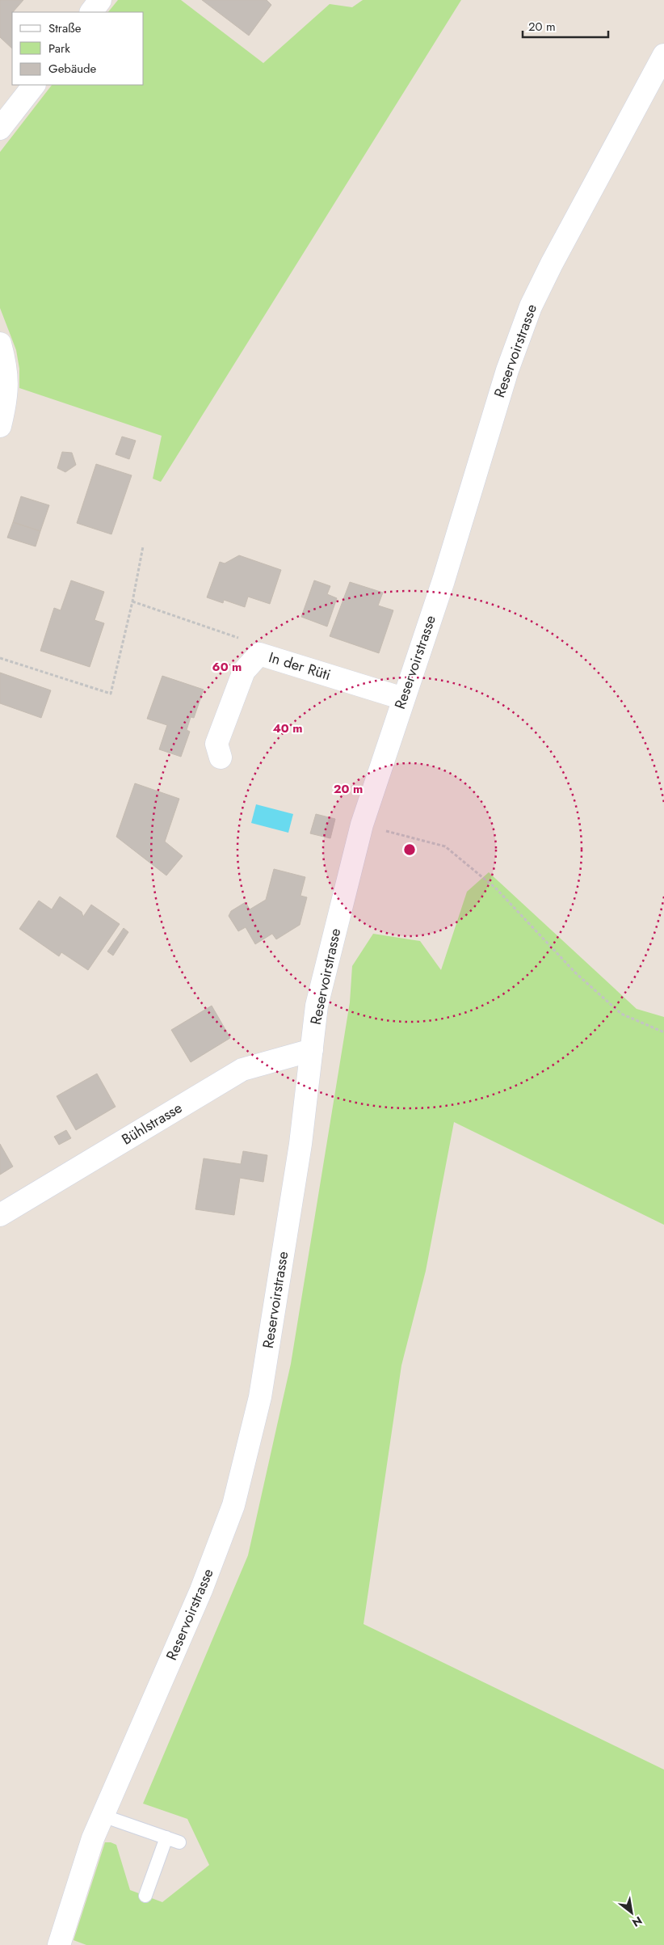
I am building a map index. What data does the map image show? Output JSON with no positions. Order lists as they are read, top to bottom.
{
  "streets": {
    "street": ["Reservoirstrasse", "In der Rüti", "Bühlstrasse"]
  },
  "crossings": [
    ["Reservoirstrasse", "In der Rüti"],
    ["Reservoirstrasse", "Bühlstrasse"]
  ],
  "legend": ["Straße", "Park", "Gebäude"],
  "scale_bar": "20 m",
  "north": "bottom right",
  "rings": ["60 m", "40 m", "20 m"]
}
